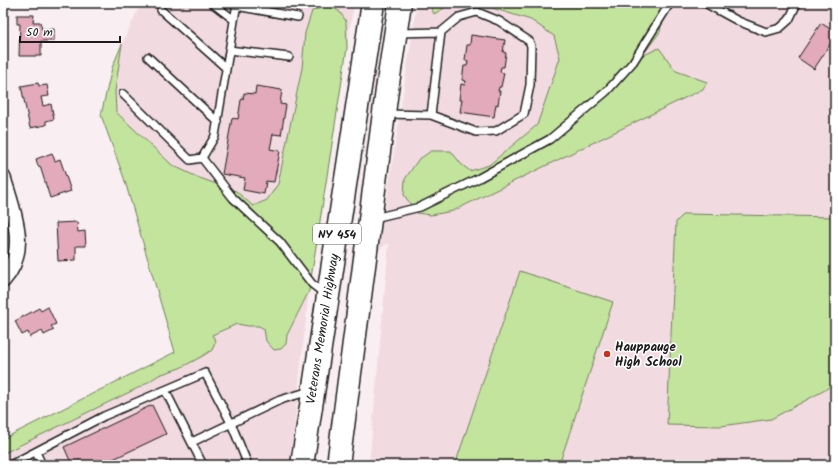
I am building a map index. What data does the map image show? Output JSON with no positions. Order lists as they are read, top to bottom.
{
  "streets": {
    "highway": ["NY 454", "Veterans Memorial Highway"]
  },
  "places": ["Hauppauge High School"],
  "scale_bar": "50 m"
}
